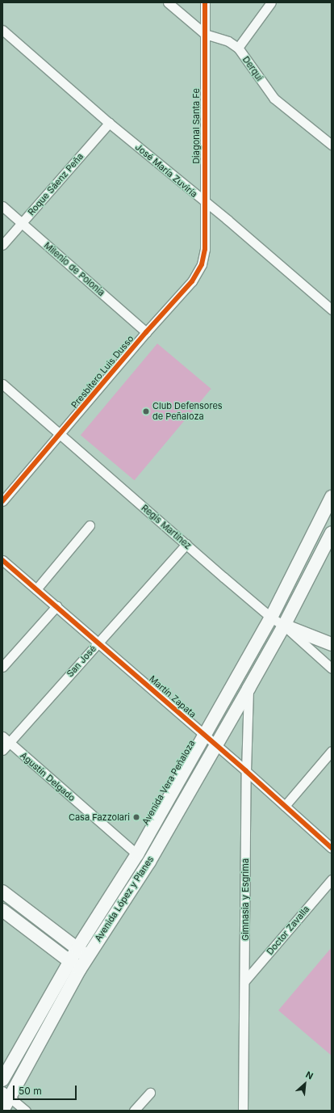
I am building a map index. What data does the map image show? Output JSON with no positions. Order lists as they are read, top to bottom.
{
  "streets": {
    "main road": ["Avenida Vera Peñaloza", "Avenida López y Planes"],
    "street": [
      "Derqui",
      "Diagonal Santa Fe",
      "José María Zuviría",
      "Roque Sáenz Peña",
      "Milenio de Polonia",
      "Presbítero Luis Dusso",
      "Regis Martínez",
      "San José",
      "Martín Zapata",
      "Agustín Delgado",
      "Gimnasia y Esgrima",
      "Doctor Zavalla"
    ]
  },
  "crossings": [
    ["Derqui", "Diagonal Santa Fe"],
    ["Diagonal Santa Fe", "José María Zuviría"],
    ["Diagonal Santa Fe", "Presbítero Luis Dusso"],
    ["José María Zuviría", "Roque Sáenz Peña"],
    ["Roque Sáenz Peña", "Milenio de Polonia"],
    ["Milenio de Polonia", "Presbítero Luis Dusso"],
    ["Presbítero Luis Dusso", "Regis Martínez"],
    ["Regis Martínez", "San José"],
    ["Regis Martínez", "Avenida Vera Peñaloza"],
    ["San José", "Martín Zapata"],
    ["San José", "Agustín Delgado"],
    ["Martín Zapata", "Avenida Vera Peñaloza"],
    ["Martín Zapata", "Avenida López y Planes"],
    ["Martín Zapata", "Gimnasia y Esgrima"],
    ["Agustín Delgado", "Avenida Vera Peñaloza"],
    ["Agustín Delgado", "Avenida López y Planes"],
    ["Avenida Vera Peñaloza", "Avenida López y Planes"],
    ["Avenida López y Planes", "Gimnasia y Esgrima"],
    ["Gimnasia y Esgrima", "Doctor Zavalla"]
  ],
  "places": ["Club Defensores de Peñaloza", "Casa Fazzolari"],
  "scale_bar": "50 m",
  "north": "top right"
}
